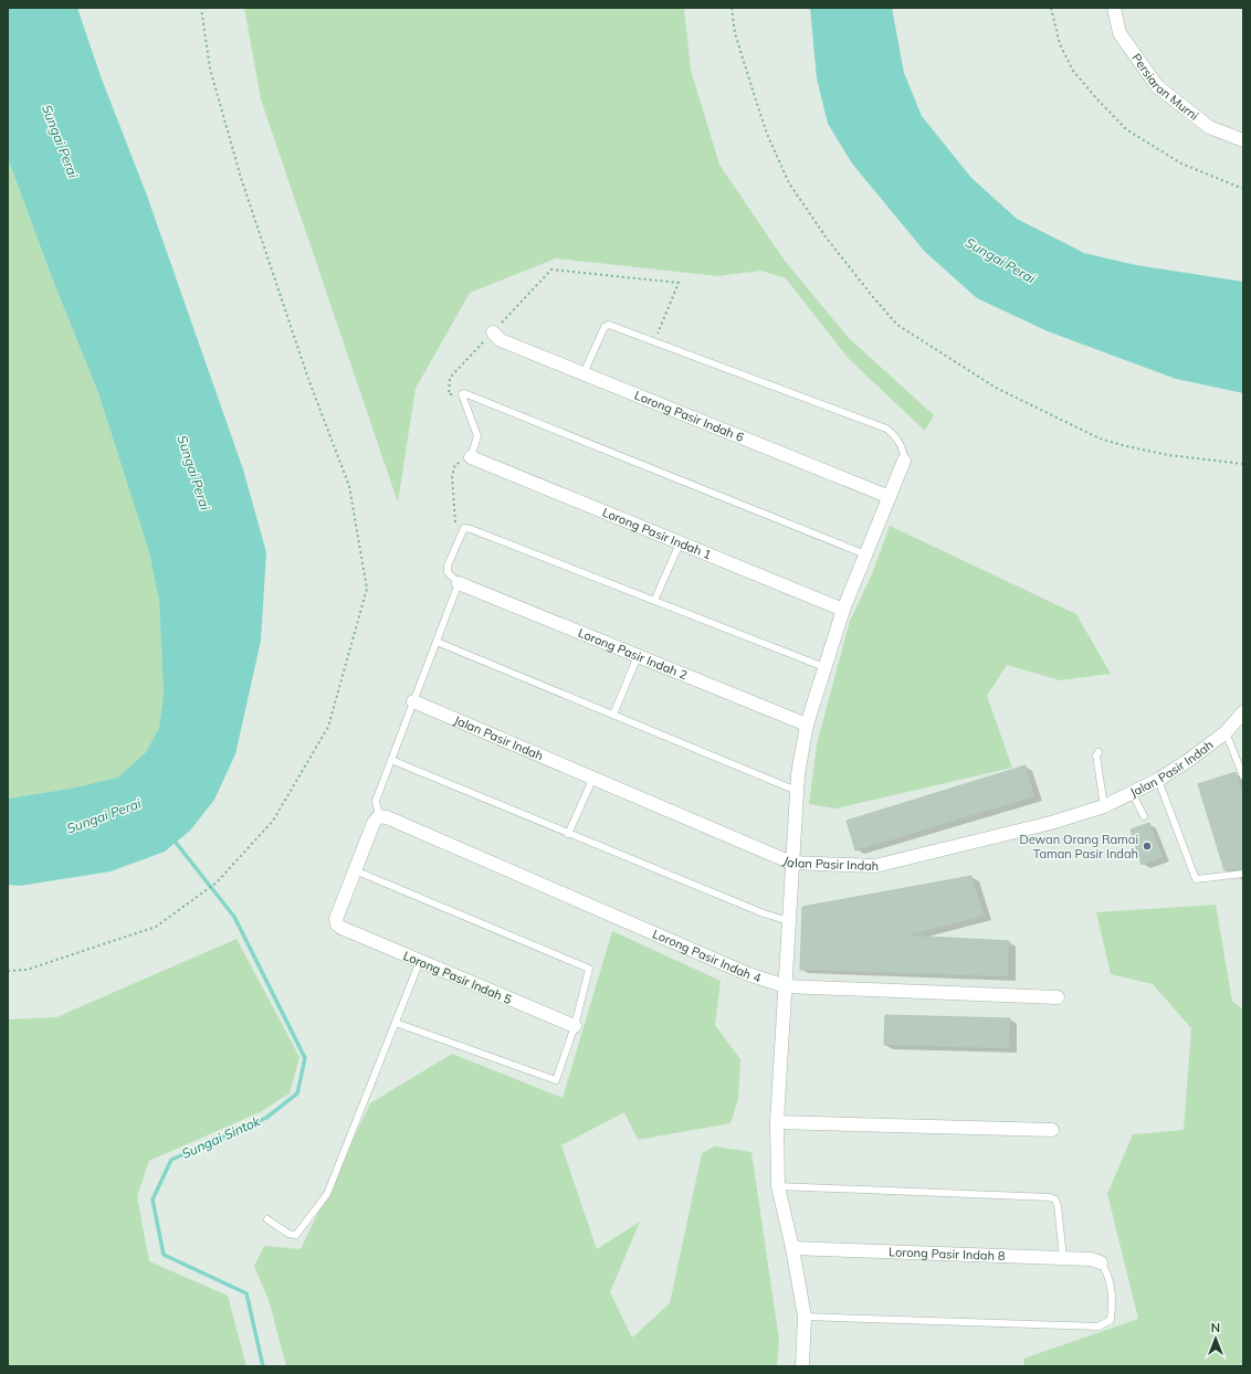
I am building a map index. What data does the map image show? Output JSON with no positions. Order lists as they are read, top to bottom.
{
  "streets": {
    "street": [
      "Persiaran Murni",
      "Lorong Pasir Indah 6",
      "Lorong Pasir Indah 1",
      "Lorong Pasir Indah 2",
      "Jalan Pasir Indah",
      "Lorong Pasir Indah 4",
      "Lorong Pasir Indah 5",
      "Lorong Pasir Indah 8"
    ]
  },
  "water": ["Sungai Perai", "Sungai Sintok"],
  "places": ["Dewan Orang Ramai Taman Pasir Indah"],
  "north": "top"
}
